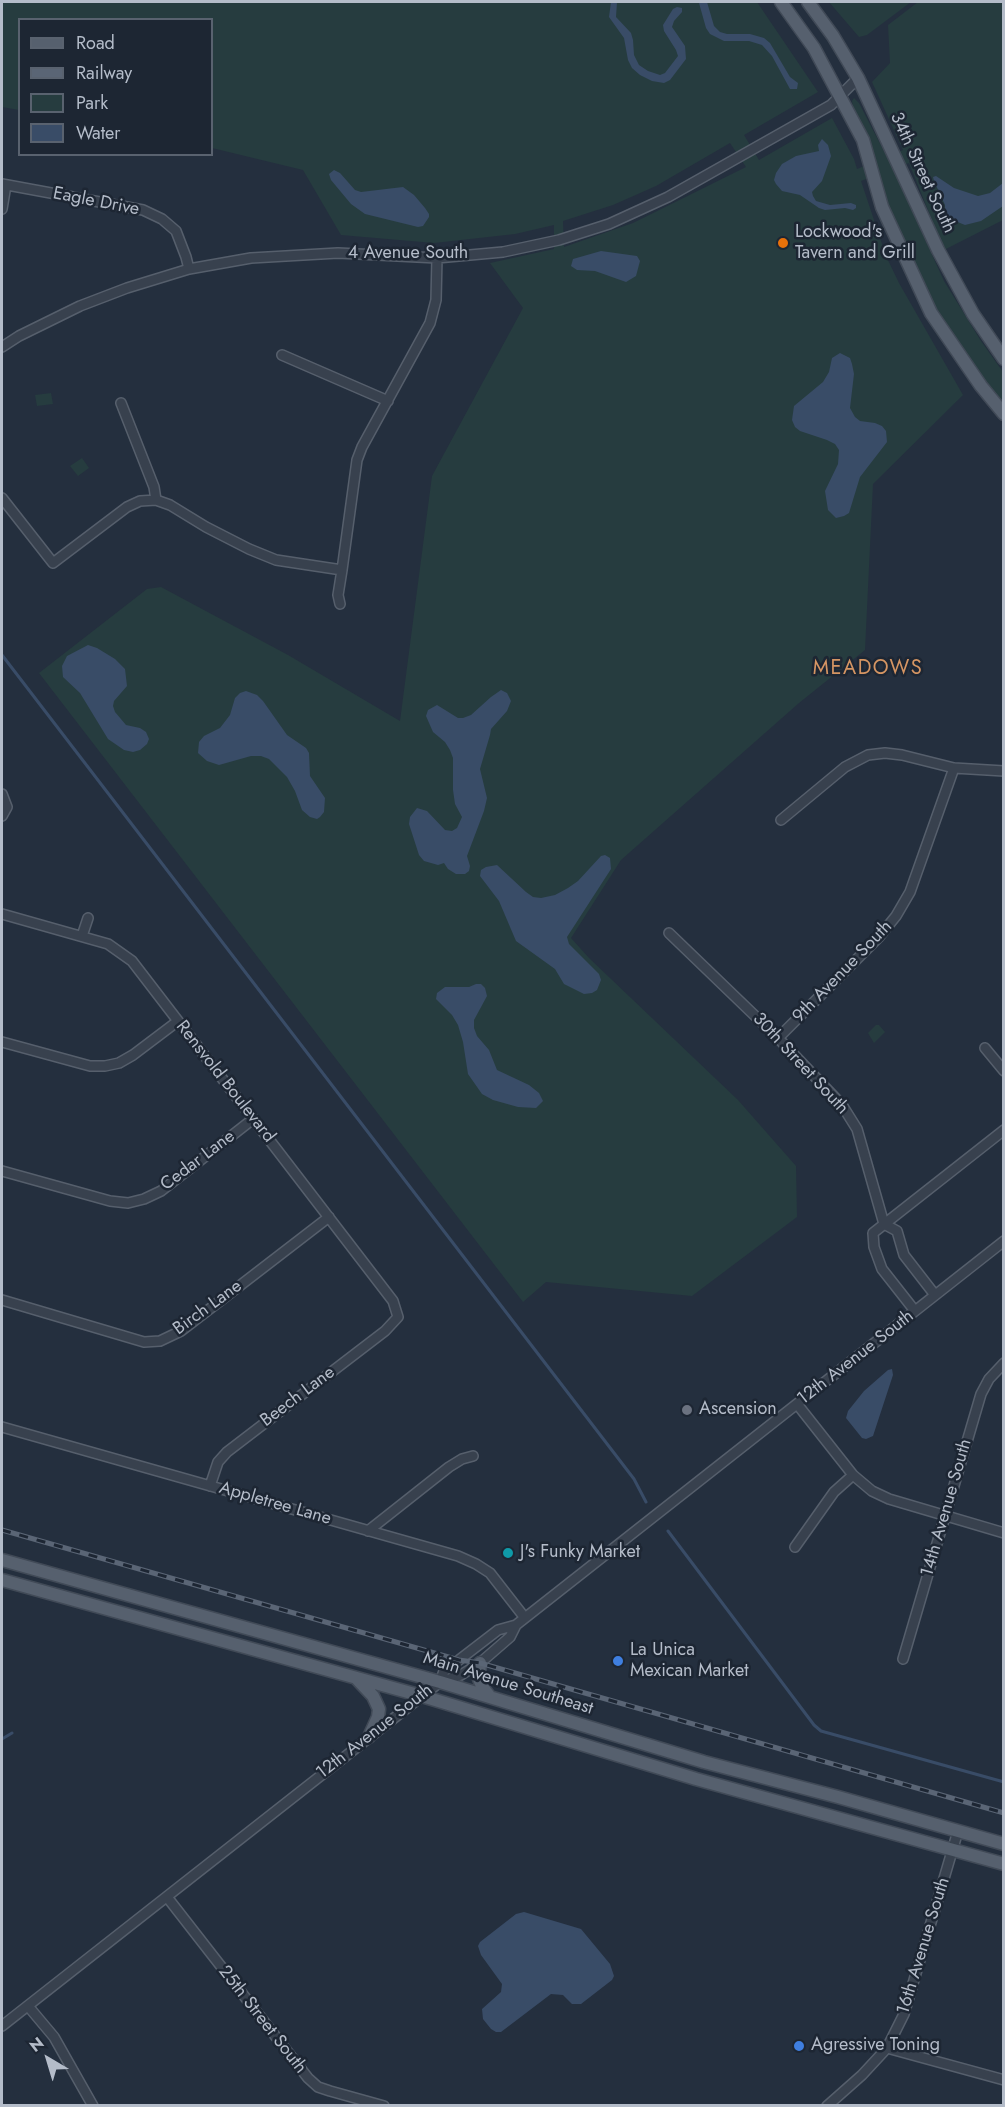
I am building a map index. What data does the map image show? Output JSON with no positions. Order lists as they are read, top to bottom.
{
  "streets": {
    "main road": ["34th Street South", "Main Avenue Southeast"],
    "street": [
      "Eagle Drive",
      "4 Avenue South",
      "9th Avenue South",
      "30th Street South",
      "Rensvold Boulevard",
      "Cedar Lane",
      "Birch Lane",
      "12th Avenue South",
      "Beech Lane",
      "Appletree Lane",
      "14th Avenue South",
      "16th Avenue South",
      "25th Street South"
    ]
  },
  "crossings": [
    ["34th Street South", "4 Avenue South"],
    ["Eagle Drive", "4 Avenue South"],
    ["9th Avenue South", "30th Street South"],
    ["30th Street South", "12th Avenue South"],
    ["Rensvold Boulevard", "Cedar Lane"],
    ["Rensvold Boulevard", "Birch Lane"],
    ["Rensvold Boulevard", "Beech Lane"],
    ["12th Avenue South", "Appletree Lane"],
    ["12th Avenue South", "Main Avenue Southeast"],
    ["12th Avenue South", "25th Street South"],
    ["Beech Lane", "Appletree Lane"],
    ["Main Avenue Southeast", "16th Avenue South"]
  ],
  "districts": ["MEADOWS"],
  "places": [
    "Lockwood's Tavern and Grill",
    "Ascension",
    "J's Funky Market",
    "La Unica Mexican Market",
    "Agressive Toning"
  ],
  "legend": [
    "Road",
    "Railway",
    "Park",
    "Water"
  ],
  "north": "top left"
}
